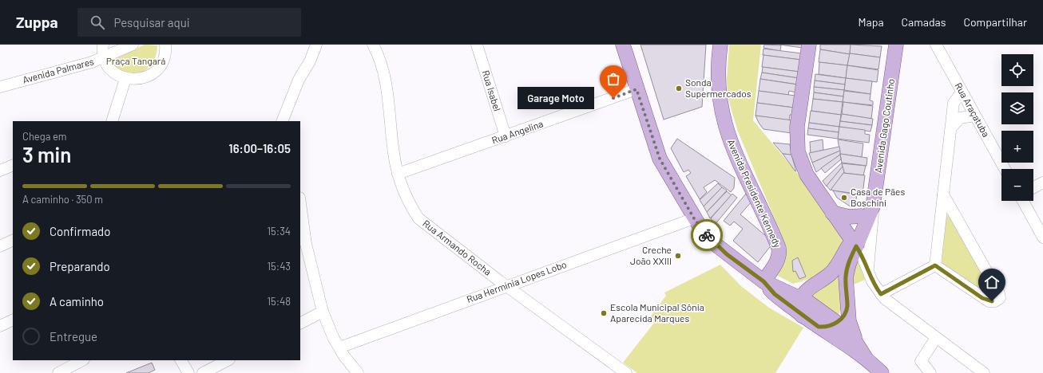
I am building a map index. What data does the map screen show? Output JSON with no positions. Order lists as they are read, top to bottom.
{
  "streets": {
    "main road": ["Avenida Gago Coutinho", "Avenida Presidente Kennedy"],
    "street": [
      "Avenida Palmares",
      "Rua Isabel",
      "Rua Araçatuba",
      "Rua Angelina",
      "Rua Armando Rocha",
      "Rua Hermínia Lopes Lobo"
    ]
  },
  "crossings": [
    ["Rua Isabel", "Rua Angelina"],
    ["Rua Angelina", "Rua Armando Rocha"],
    ["Rua Armando Rocha", "Rua Hermínia Lopes Lobo"]
  ],
  "parks": ["Praça Tangará"],
  "places": [
    "Sonda Supermercados",
    "Garage Moto",
    "Casa de Pães Boschini",
    "Creche João XXIII",
    "Escola Municipal Sônia Aparecida Marques"
  ],
  "page": {
    "header": "Zuppa",
    "search": "Pesquisar aqui",
    "nav": ["Mapa", "Camadas", "Compartilhar"],
    "map_buttons": ["+", "−"],
    "bubble": "Garage Moto",
    "heading": ["3 min", "Chega em", "16:00–16:05"],
    "bar": "A caminho · 350 m",
    "list": [
      ["Confirmado", "15:34"],
      ["Preparando", "15:43"],
      ["A caminho", "15:48"],
      "Entregue"
    ]
  }
}
